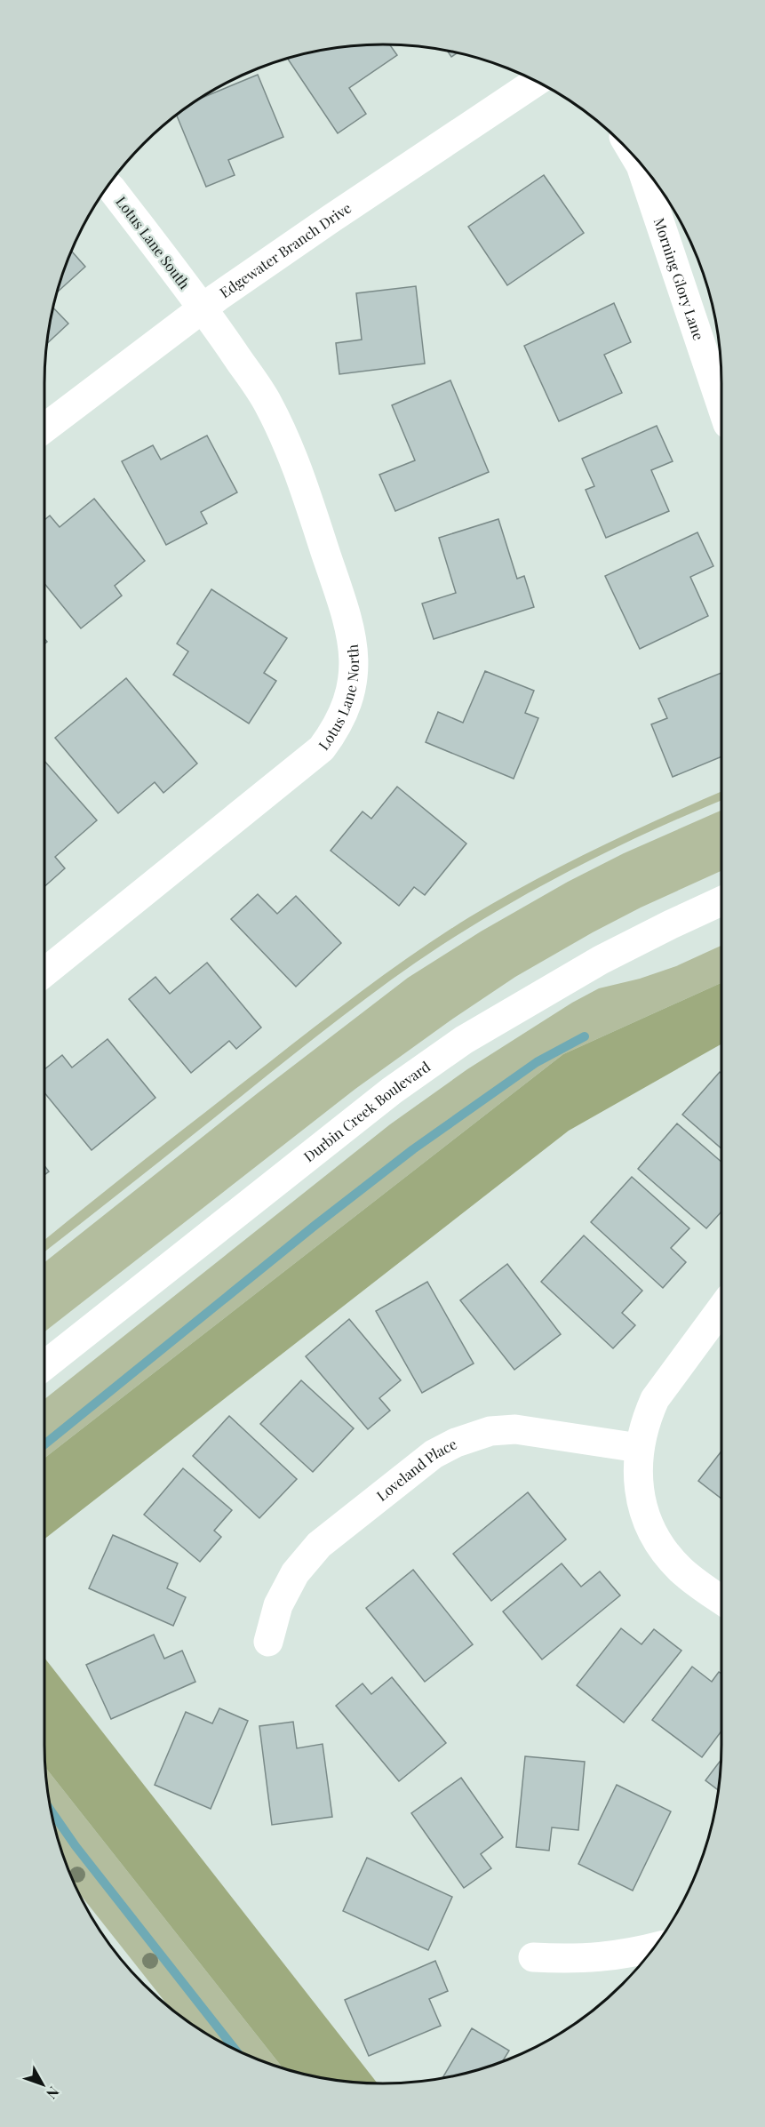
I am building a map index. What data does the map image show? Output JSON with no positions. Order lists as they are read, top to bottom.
{
  "streets": {
    "street": [
      "Lotus Lane South",
      "Edgewater Branch Drive",
      "Morning Glory Lane",
      "Lotus Lane North",
      "Durbin Creek Boulevard",
      "Loveland Place"
    ]
  },
  "crossings": [
    ["Lotus Lane South", "Edgewater Branch Drive"],
    ["Lotus Lane South", "Lotus Lane North"],
    ["Edgewater Branch Drive", "Lotus Lane North"]
  ],
  "north": "bottom right"
}
